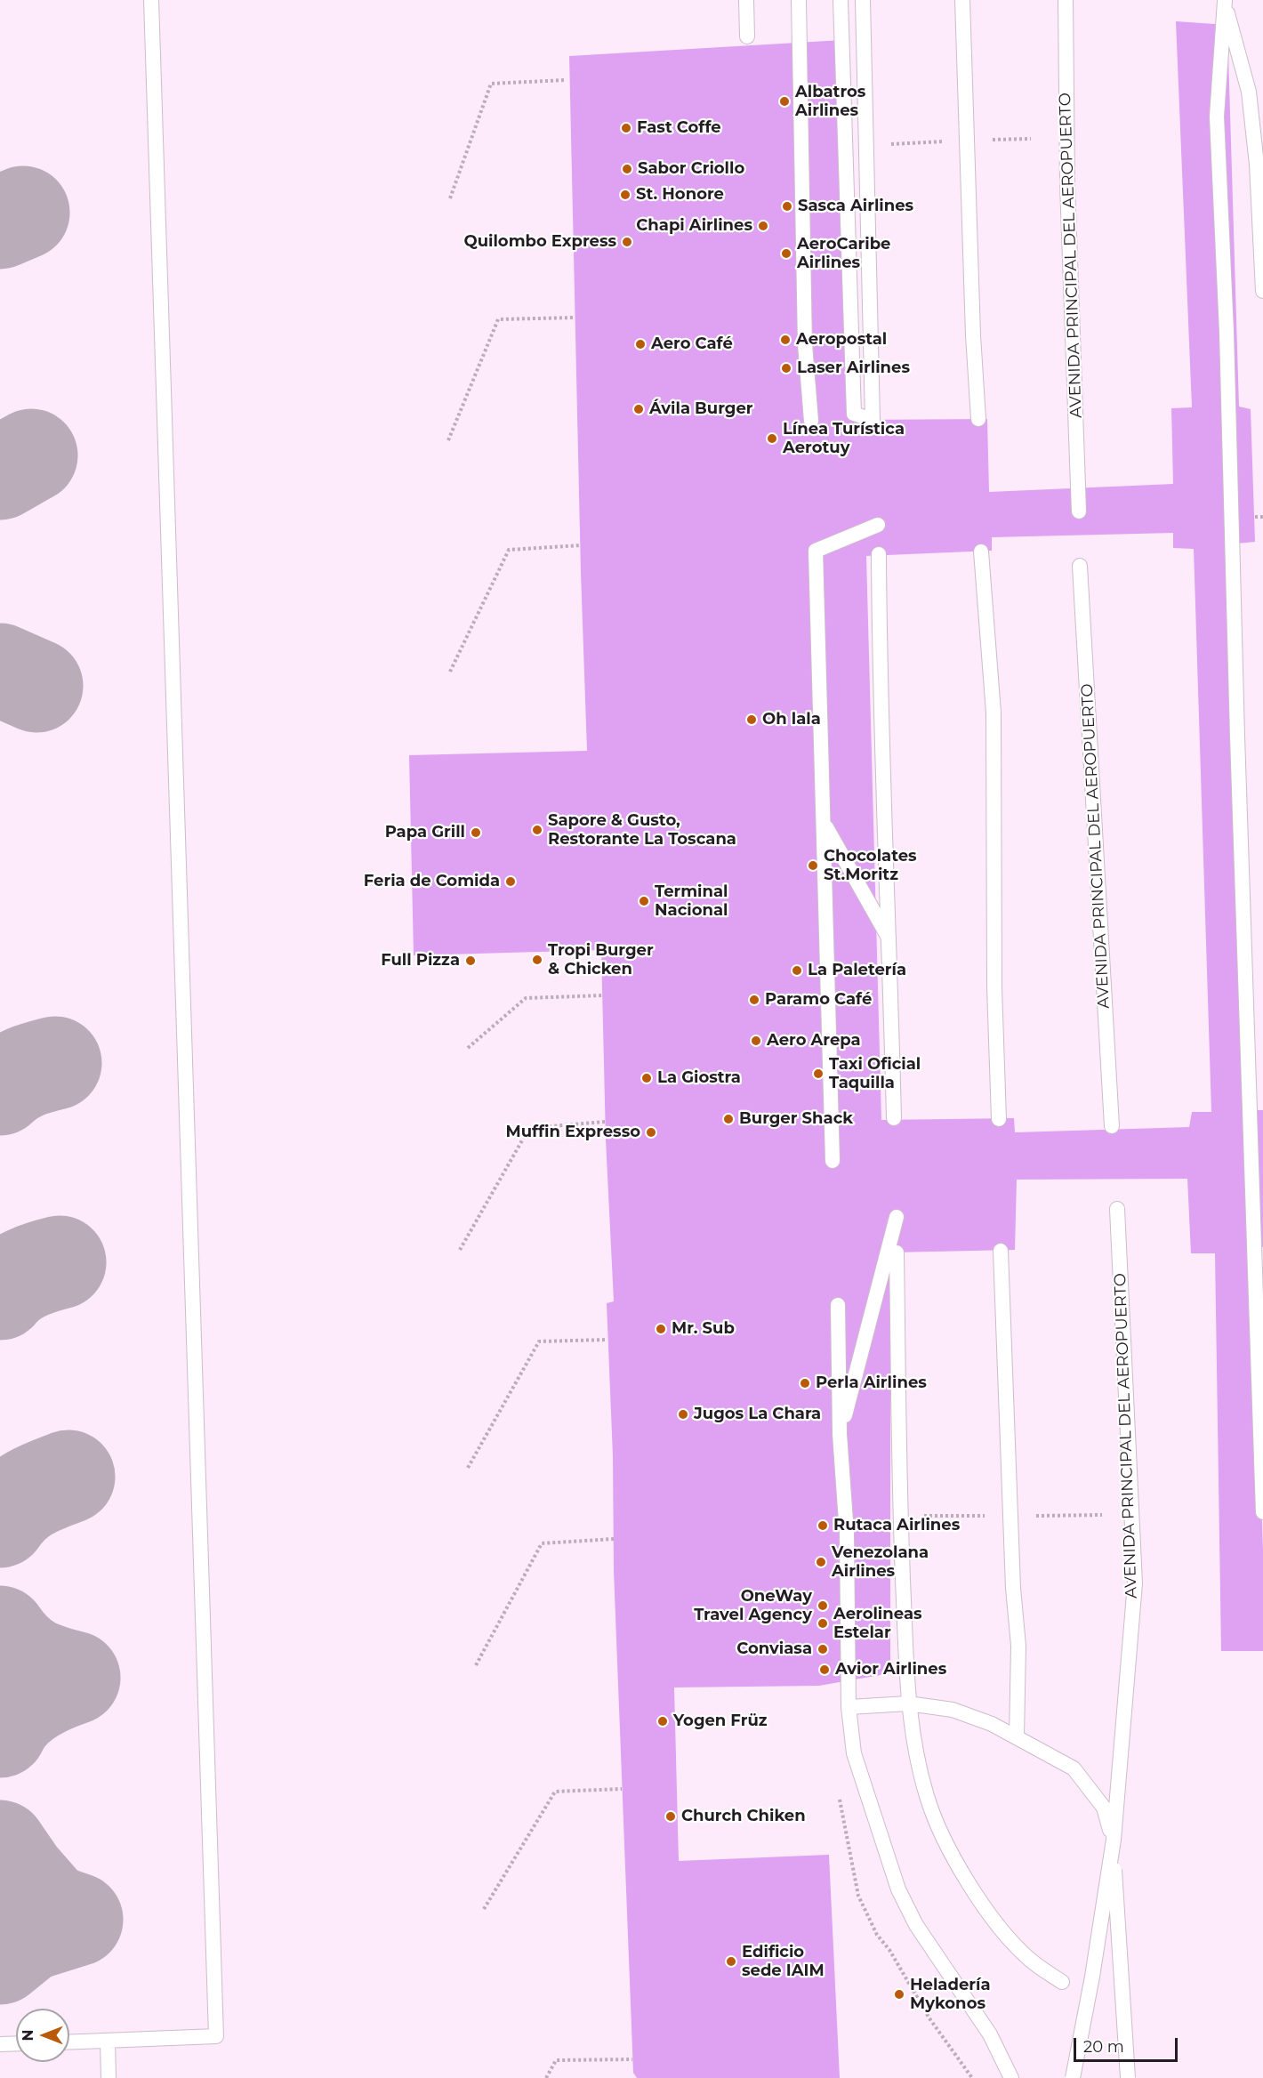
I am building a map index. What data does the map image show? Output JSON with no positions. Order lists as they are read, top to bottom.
{
  "streets": {
    "lane": ["AVENIDA PRINCIPAL DEL AEROPUERTO"]
  },
  "places": [
    "Albatros Airlines",
    "Fast Coffe",
    "Sabor Criollo",
    "St. Honore",
    "Sasca Airlines",
    "Chapi Airlines",
    "Quilombo Express",
    "AeroCaribe Airlines",
    "Aeropostal",
    "Aero Café",
    "Laser Airlines",
    "Ávila Burger",
    "Línea Turística Aerotuy",
    "Oh lala",
    "Sapore & Gusto, Restorante La Toscana",
    "Papa Grill",
    "Chocolates St.Moritz",
    "Feria de Comida",
    "Terminal Nacional",
    "Tropi Burger & Chicken",
    "Full Pizza",
    "La Paletería",
    "Paramo Café",
    "Aero Arepa",
    "Taxi Oficial Taquilla",
    "La Giostra",
    "Burger Shack",
    "Muffin Expresso",
    "Mr. Sub",
    "Perla Airlines",
    "Jugos La Chara",
    "Rutaca Airlines",
    "Venezolana Airlines",
    "OneWay Travel Agency",
    "Aerolineas Estelar",
    "Conviasa",
    "Avior Airlines",
    "Yogen Früz",
    "Church Chiken",
    "Edificio sede IAIM",
    "Heladería Mykonos"
  ],
  "scale_bar": "20 m",
  "north": "left"
}
